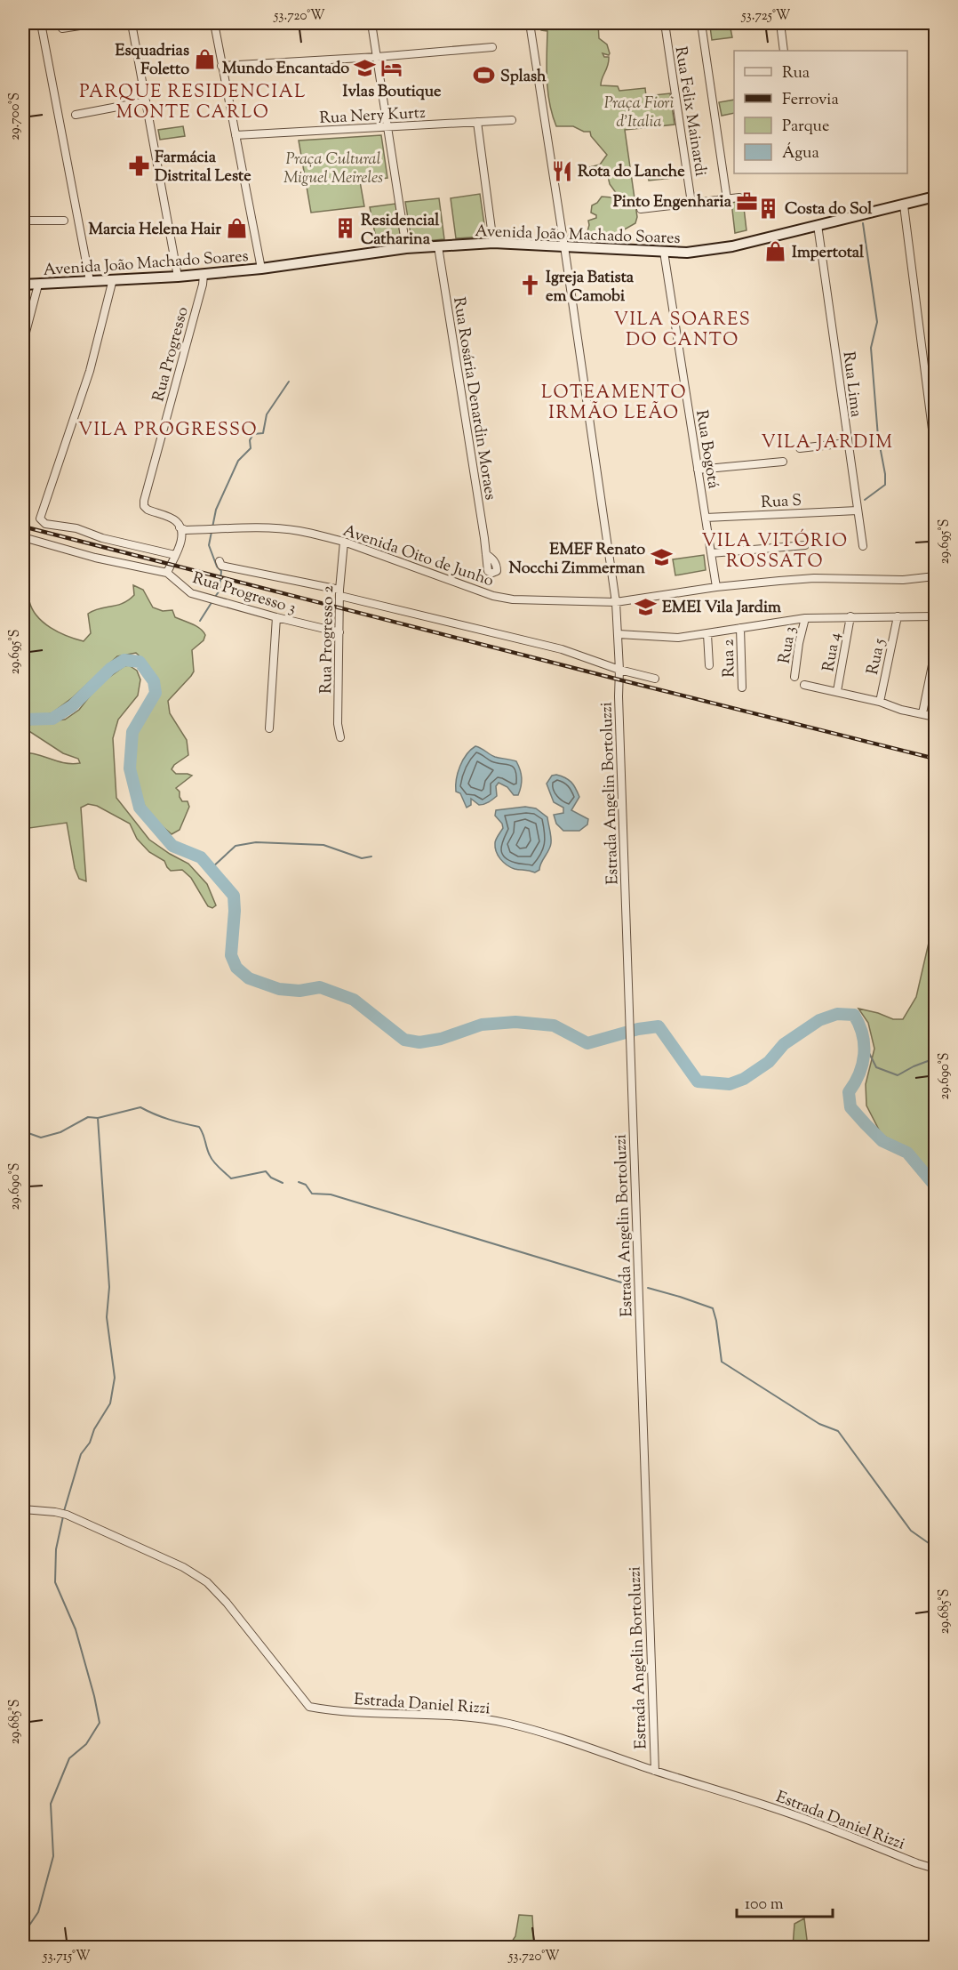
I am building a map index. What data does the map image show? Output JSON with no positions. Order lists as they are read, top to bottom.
{
  "streets": {
    "main road": ["Avenida João Machado Soares"],
    "street": [
      "Rua Felix Mainardi",
      "Rua Nery Kurtz",
      "Rua Progresso",
      "Rua Lima",
      "Rua Rosária Denardin Moraes",
      "Rua Bogotá",
      "Rua S",
      "Avenida Oito de Junho",
      "Rua Progresso 3",
      "Rua Progresso 2",
      "Rua 3",
      "Rua 4",
      "Rua 5",
      "Rua 2",
      "Estrada Angelin Bortoluzzi",
      "Estrada Daniel Rizzi"
    ]
  },
  "crossings": [
    ["Avenida João Machado Soares", "Rua Progresso"],
    ["Avenida João Machado Soares", "Rua Lima"],
    ["Avenida João Machado Soares", "Rua Rosária Denardin Moraes"],
    ["Avenida João Machado Soares", "Rua Bogotá"],
    ["Avenida João Machado Soares", "Estrada Angelin Bortoluzzi"],
    ["Rua Progresso", "Avenida Oito de Junho"],
    ["Rua Lima", "Rua S"],
    ["Rua Bogotá", "Rua S"],
    ["Rua Bogotá", "Avenida Oito de Junho"],
    ["Avenida Oito de Junho", "Rua Progresso 2"],
    ["Avenida Oito de Junho", "Estrada Angelin Bortoluzzi"],
    ["Rua Progresso 3", "Rua Progresso 2"],
    ["Estrada Angelin Bortoluzzi", "Estrada Daniel Rizzi"]
  ],
  "districts": [
    "PARQUE RESIDENCIAL MONTE CARLO",
    "VILA SOARES DO CANTO",
    "LOTEAMENTO IRMÃO LEÃO",
    "VILA PROGRESSO",
    "VILA JARDIM",
    "VILA VITÓRIO ROSSATO"
  ],
  "parks": ["Praça Fiori d'Italia", "Praça Cultural Miguel Meireles"],
  "places": {
    "shop": ["Esquadrias Foletto", "Marcia Helena Hair", "Impertotal"],
    "school or university": ["Mundo Encantado", "EMEF Renato Nocchi Zimmerman", "EMEI Vila Jardim"],
    "hotel": ["Ivlas Boutique"],
    "sports": ["Splash"],
    "pharmacy": ["Farmácia Distrital Leste"],
    "restaurant": ["Rota do Lanche"],
    "office": ["Pinto Engenharia"],
    "building": ["Costa do Sol", "Residencial Catharina"],
    "church": ["Igreja Batista em Camobi"]
  },
  "legend": [
    "Rua",
    "Ferrovia",
    "Parque",
    "Água"
  ],
  "scale_bar": "100 m",
  "coordinates": [
    "53.720°W",
    "53.725°W",
    "29.700°S",
    "29.695°S",
    "29.690°S",
    "29.685°S",
    "53.715°W"
  ]
}
